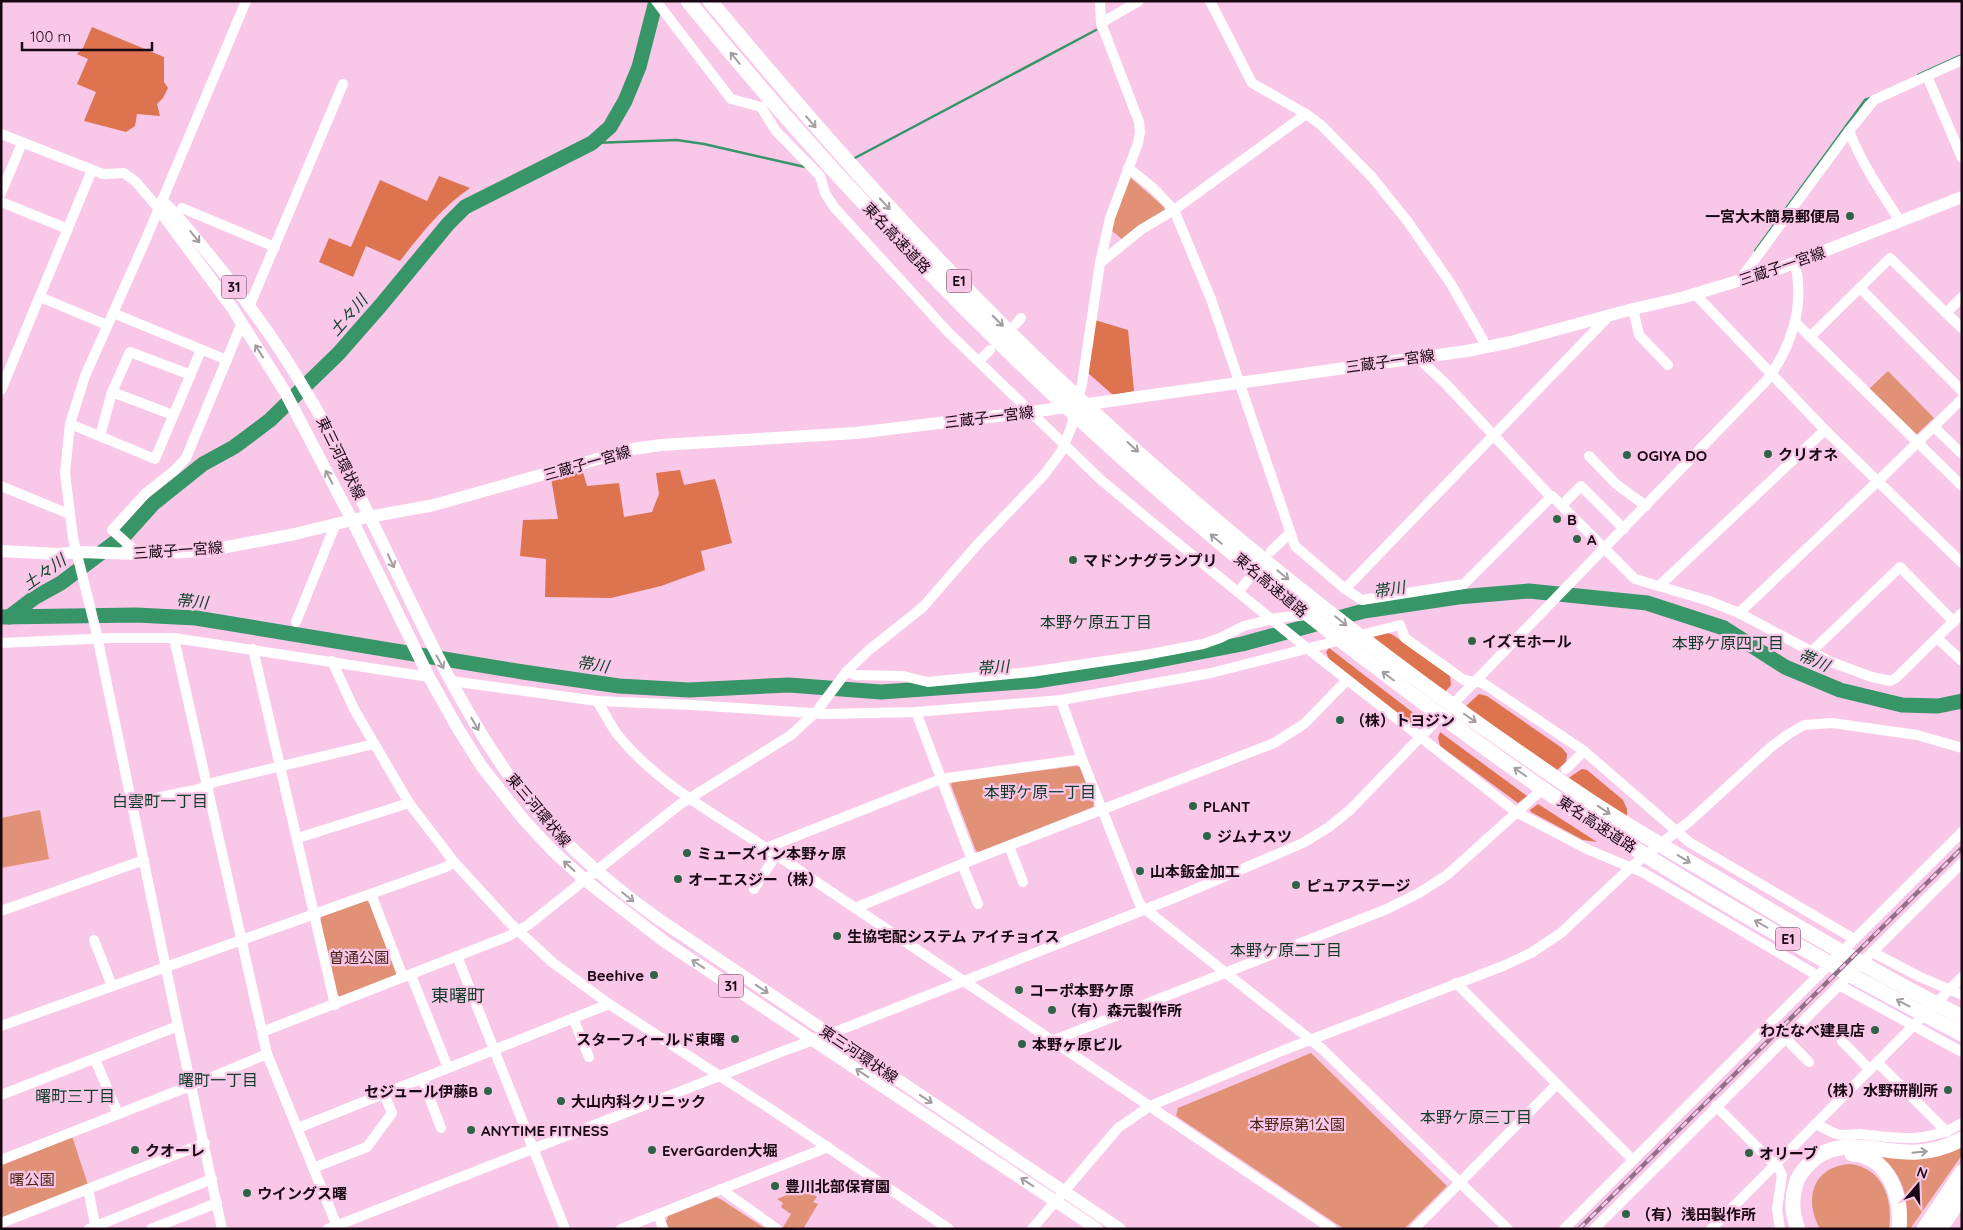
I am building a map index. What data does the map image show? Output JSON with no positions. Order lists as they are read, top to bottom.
{
  "streets": {
    "highway": ["東名高速道路", "E1"],
    "main road": ["三蔵子一宮線", "31", "東三河環状線"]
  },
  "crossings": [
    ["三蔵子一宮線", "東三河環状線"]
  ],
  "districts": [
    "本野ケ原五丁目",
    "本野ケ原四丁目",
    "本野ケ原一丁目",
    "白雲町一丁目",
    "本野ケ原二丁目",
    "東曙町",
    "曙町一丁目",
    "曙町三丁目",
    "本野ケ原三丁目"
  ],
  "water": ["土々川", "帯川"],
  "parks": ["曽通公園", "本野原第1公園", "曙公園"],
  "places": [
    "一宮大木簡易郵便局",
    "クリオネ",
    "OGIYA DO",
    "B",
    "A",
    "マドンナグランプリ",
    "イズモホール",
    "（株）トヨジン",
    "PLANT",
    "ジムナスツ",
    "ミューズイン本野ヶ原",
    "山本鈑金加工",
    "オーエスジー（株）",
    "ピュアステージ",
    "生協宅配システム アイチョイス",
    "Beehive",
    "コーポ本野ケ原",
    "（有）森元製作所",
    "わたなべ建具店",
    "スターフィールド東曙",
    "本野ヶ原ビル",
    "（株）水野研削所",
    "セジュール伊藤B",
    "大山内科クリニック",
    "ANYTIME FITNESS",
    "クオーレ",
    "EverGarden大堀",
    "オリーブ",
    "豊川北部保育園",
    "ウイングス曙",
    "（有）浅田製作所"
  ],
  "scale_bar": "100 m",
  "north": "top"
}
